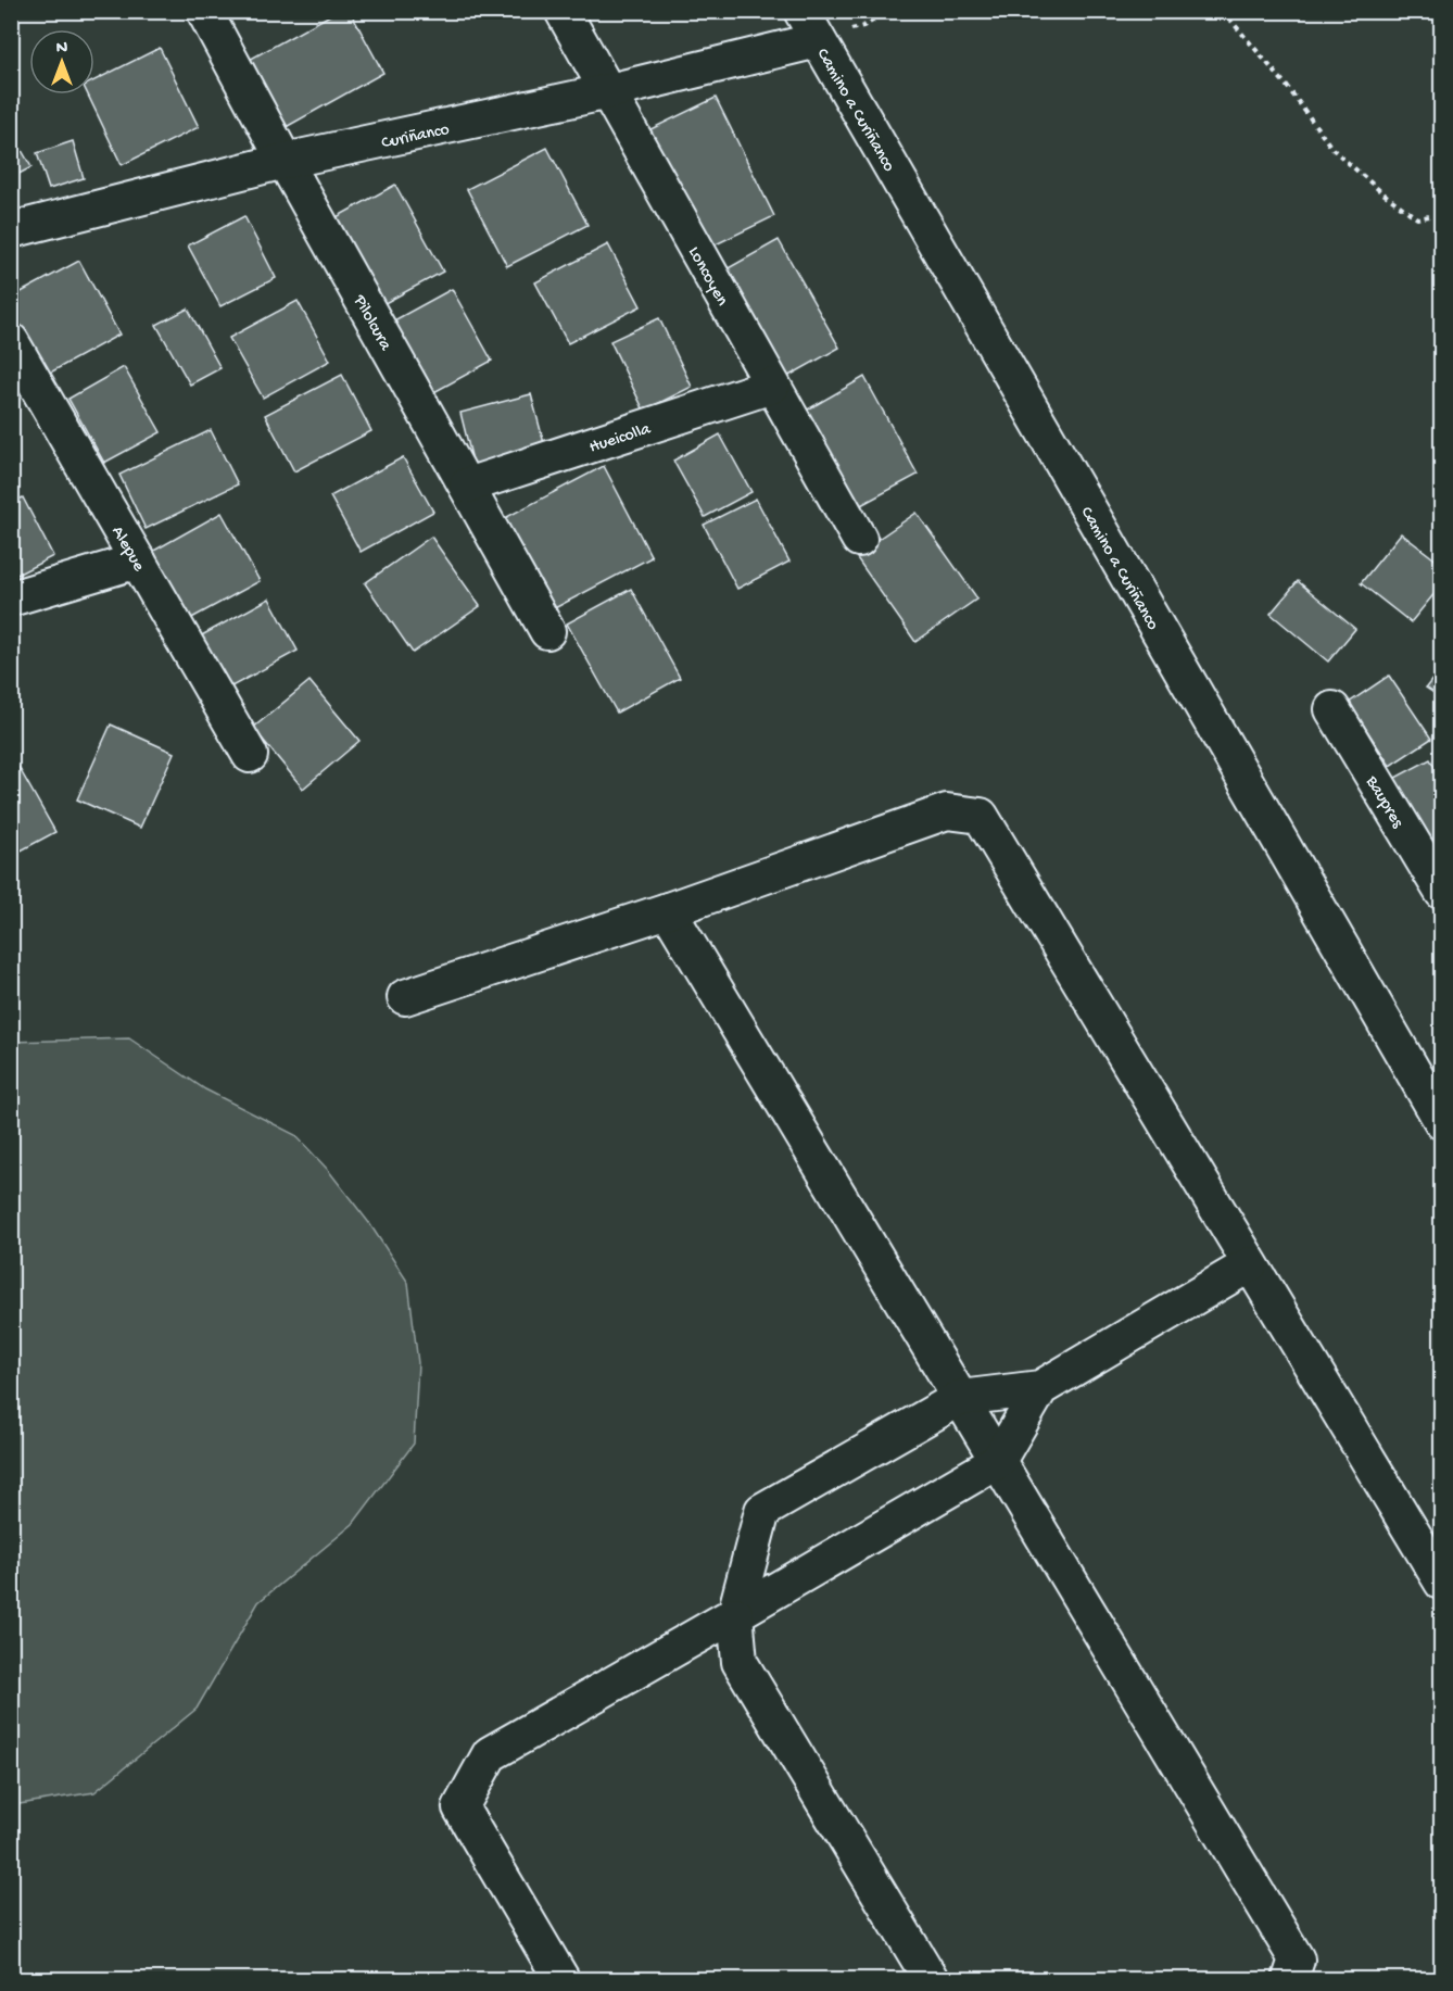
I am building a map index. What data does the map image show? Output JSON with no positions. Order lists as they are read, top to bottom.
{
  "streets": {
    "street": [
      "Camino a Curiñanco",
      "Curiñanco",
      "Loncoyen",
      "Pilolcura",
      "Hueicolla",
      "Alepue",
      "Baupres"
    ]
  },
  "crossings": [
    ["Camino a Curiñanco", "Curiñanco"],
    ["Curiñanco", "Loncoyen"],
    ["Curiñanco", "Pilolcura"],
    ["Loncoyen", "Hueicolla"],
    ["Pilolcura", "Hueicolla"]
  ],
  "north": "top"
}
